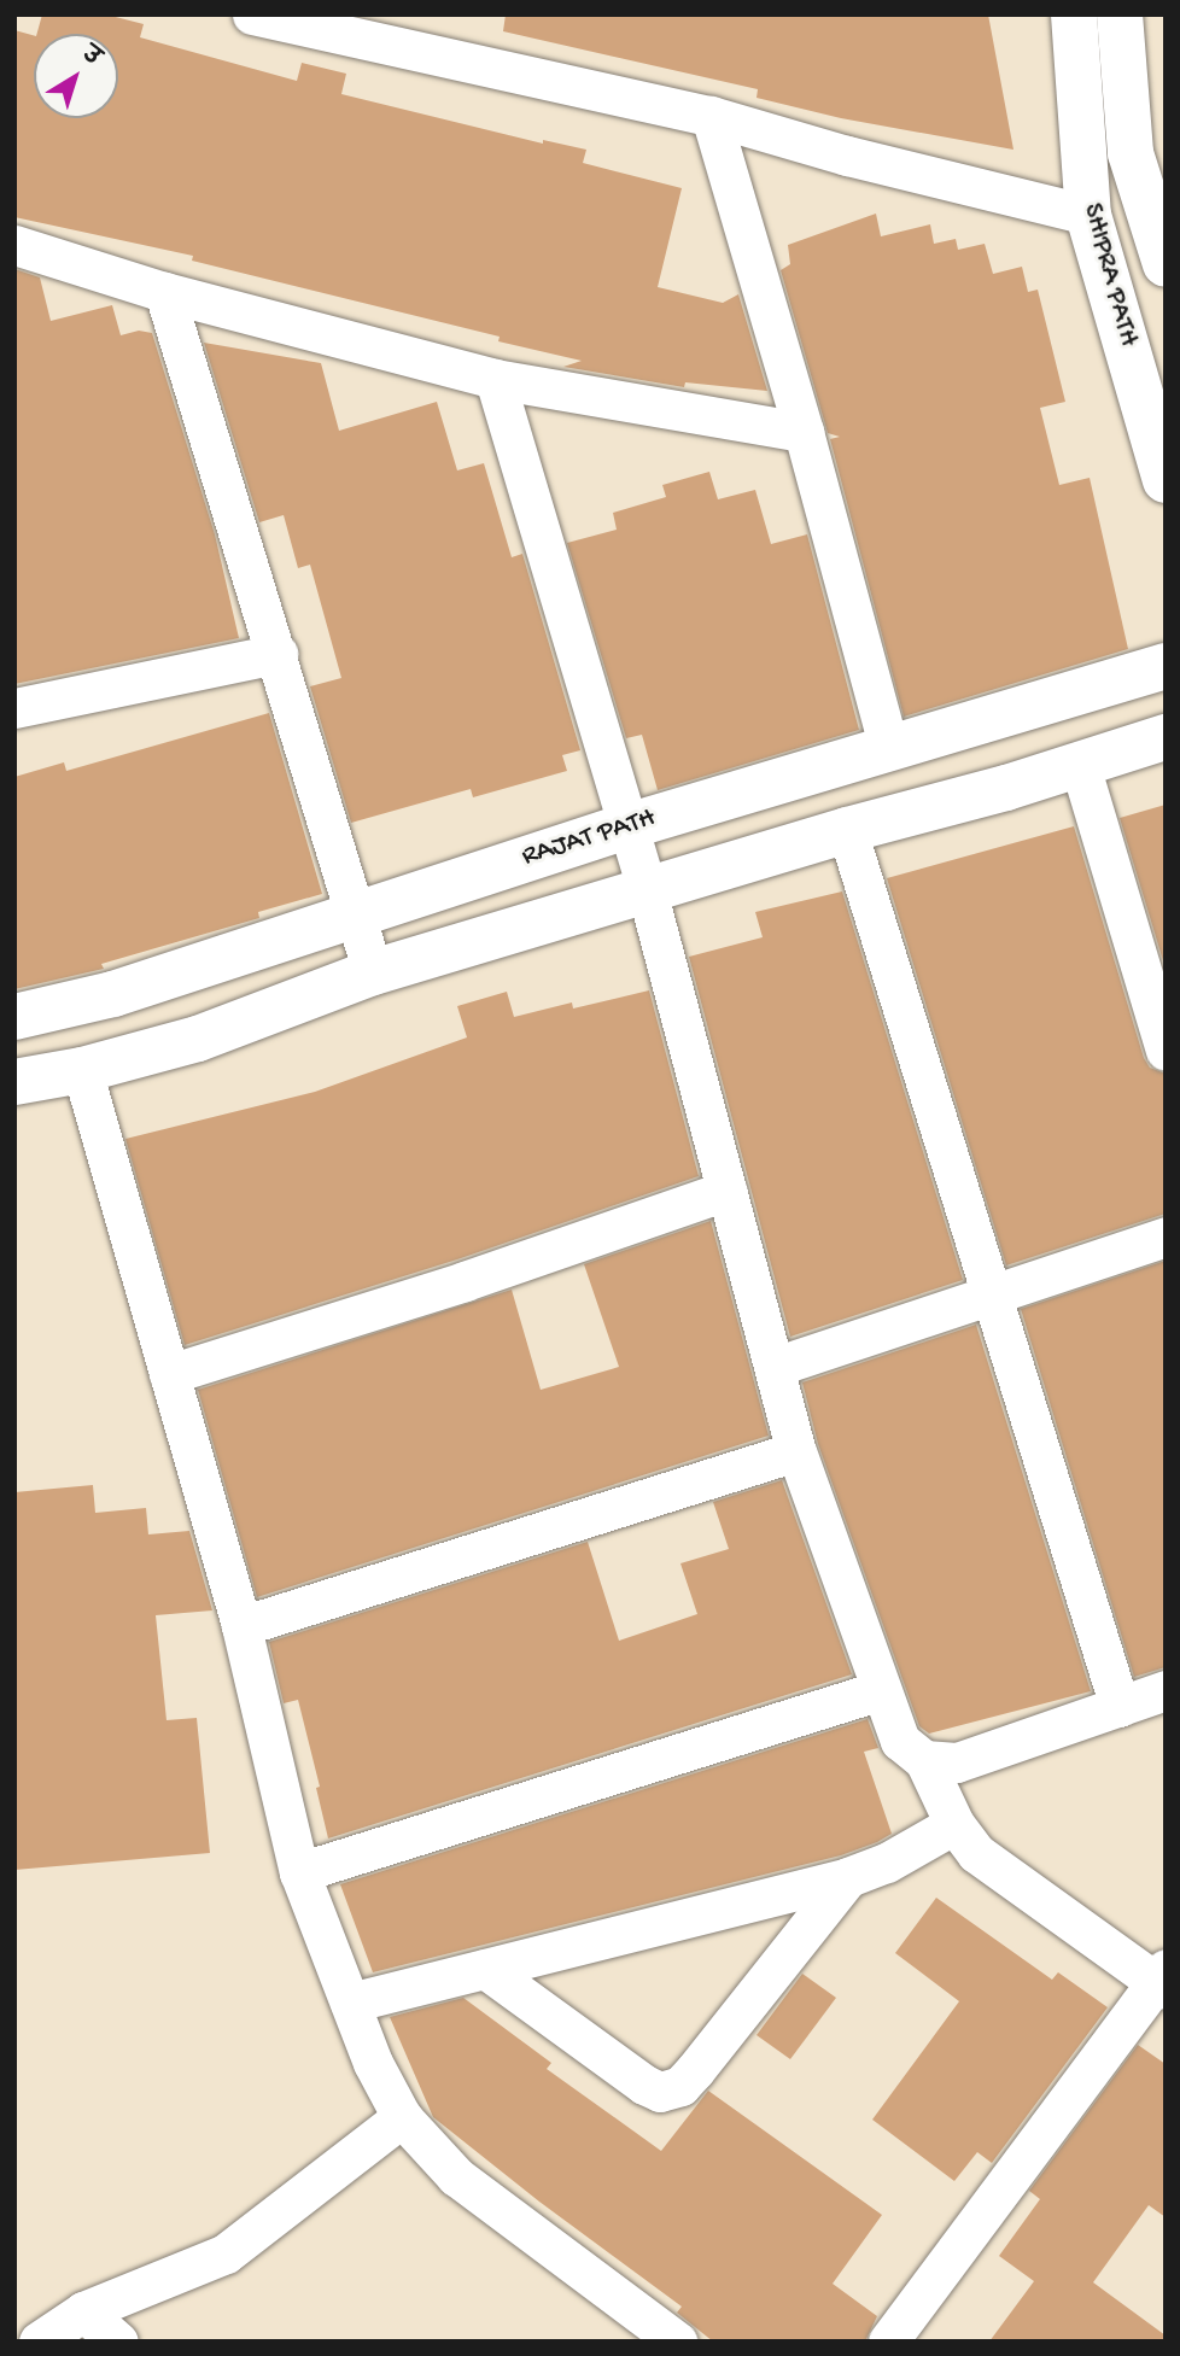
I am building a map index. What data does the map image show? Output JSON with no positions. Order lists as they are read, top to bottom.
{
  "streets": {
    "street": ["SHIPRA PATH", "RAJAT PATH"]
  },
  "north": "top right"
}
